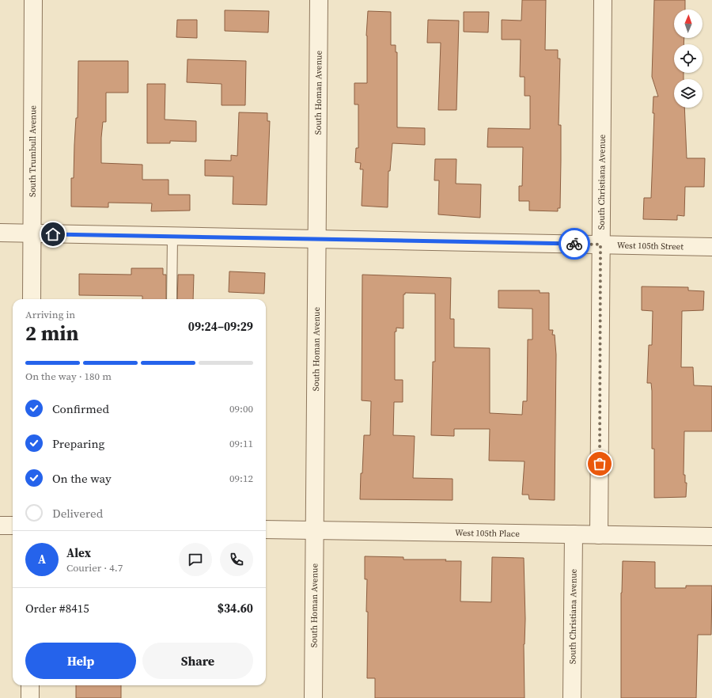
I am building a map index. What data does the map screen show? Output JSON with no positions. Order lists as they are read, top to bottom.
{
  "streets": {
    "street": [
      "South Homan Avenue",
      "South Trumbull Avenue",
      "South Christiana Avenue",
      "West 105th Street",
      "West 105th Place"
    ]
  },
  "crossings": [
    ["South Homan Avenue", "West 105th Street"],
    ["South Homan Avenue", "West 105th Place"],
    ["South Trumbull Avenue", "West 105th Street"],
    ["South Christiana Avenue", "West 105th Street"],
    ["South Christiana Avenue", "West 105th Place"]
  ],
  "north": "top",
  "page": {
    "heading": ["2 min", "Arriving in", "09:24–09:29"],
    "panel": [
      "Alex",
      "Courier · 4.7",
      "Order #8415",
      "$34.60"
    ],
    "bar": "On the way · 180 m",
    "list": [
      ["Confirmed", "09:00"],
      ["Preparing", "09:11"],
      ["On the way", "09:12"],
      "Delivered"
    ],
    "round": "A",
    "buttons": ["Help", "Share"]
  }
}
